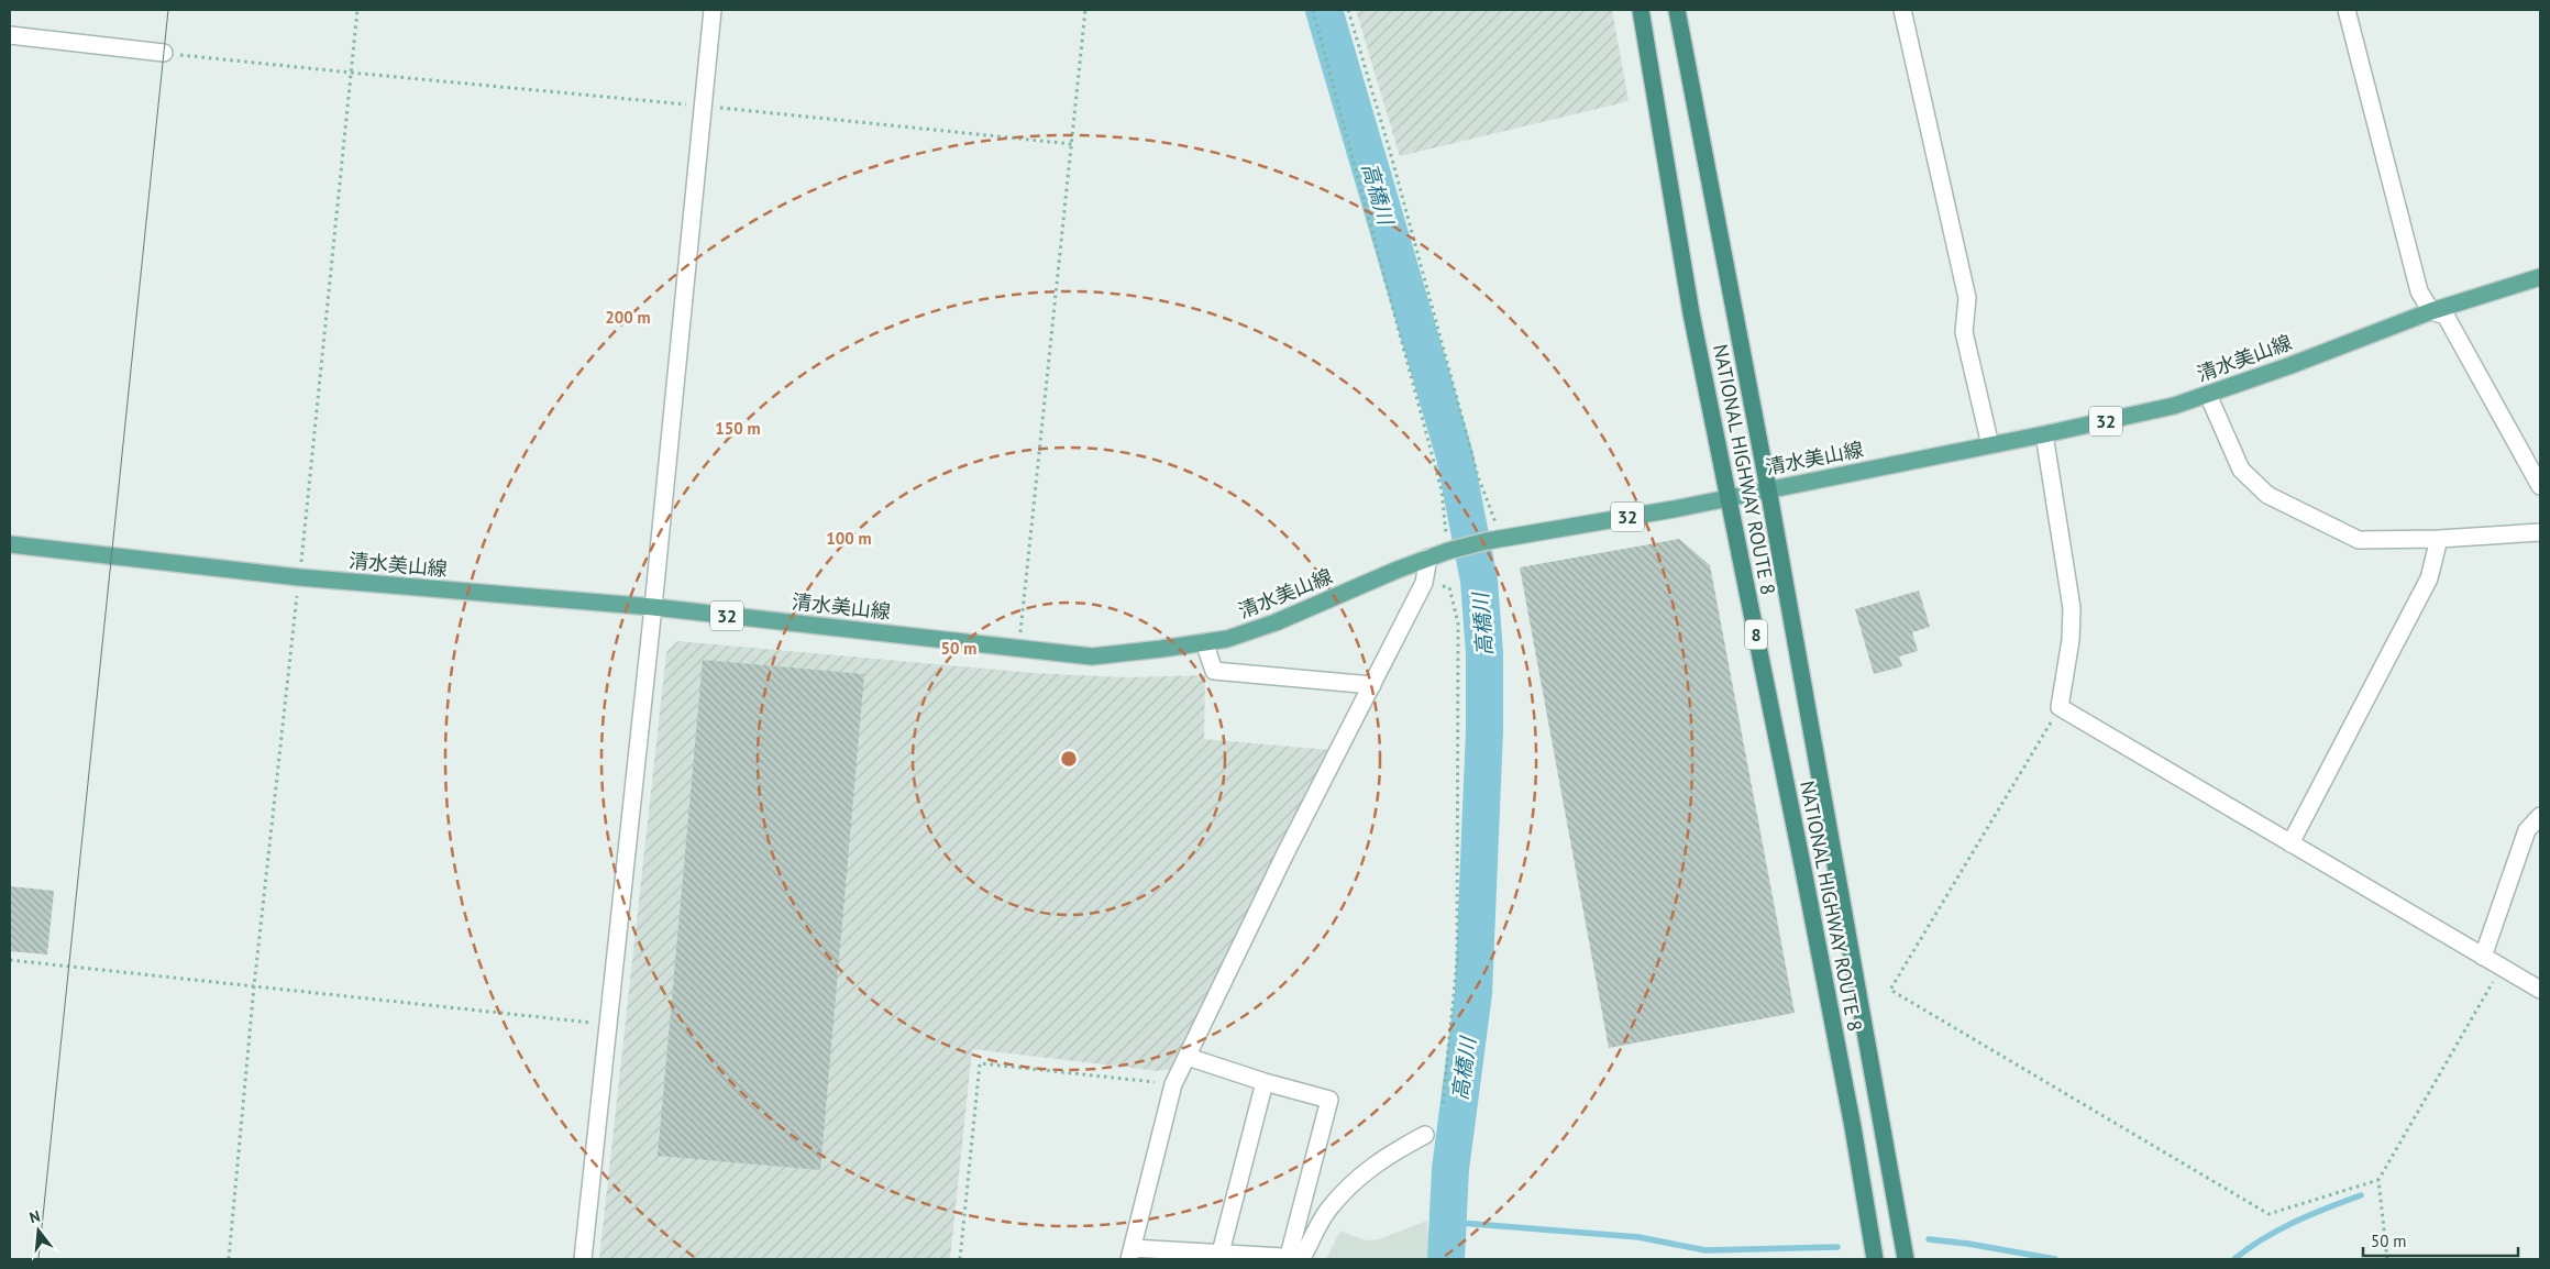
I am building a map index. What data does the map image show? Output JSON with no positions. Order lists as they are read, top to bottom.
{
  "streets": {
    "highway": ["NATIONAL HIGHWAY ROUTE 8", "8"],
    "main road": ["清水美山線", "32"]
  },
  "crossings": [
    ["清水美山線", "NATIONAL HIGHWAY ROUTE 8"]
  ],
  "water": ["高橋川"],
  "scale_bar": "50 m",
  "north": "top",
  "rings": [
    "200 m",
    "150 m",
    "100 m",
    "50 m"
  ]
}
